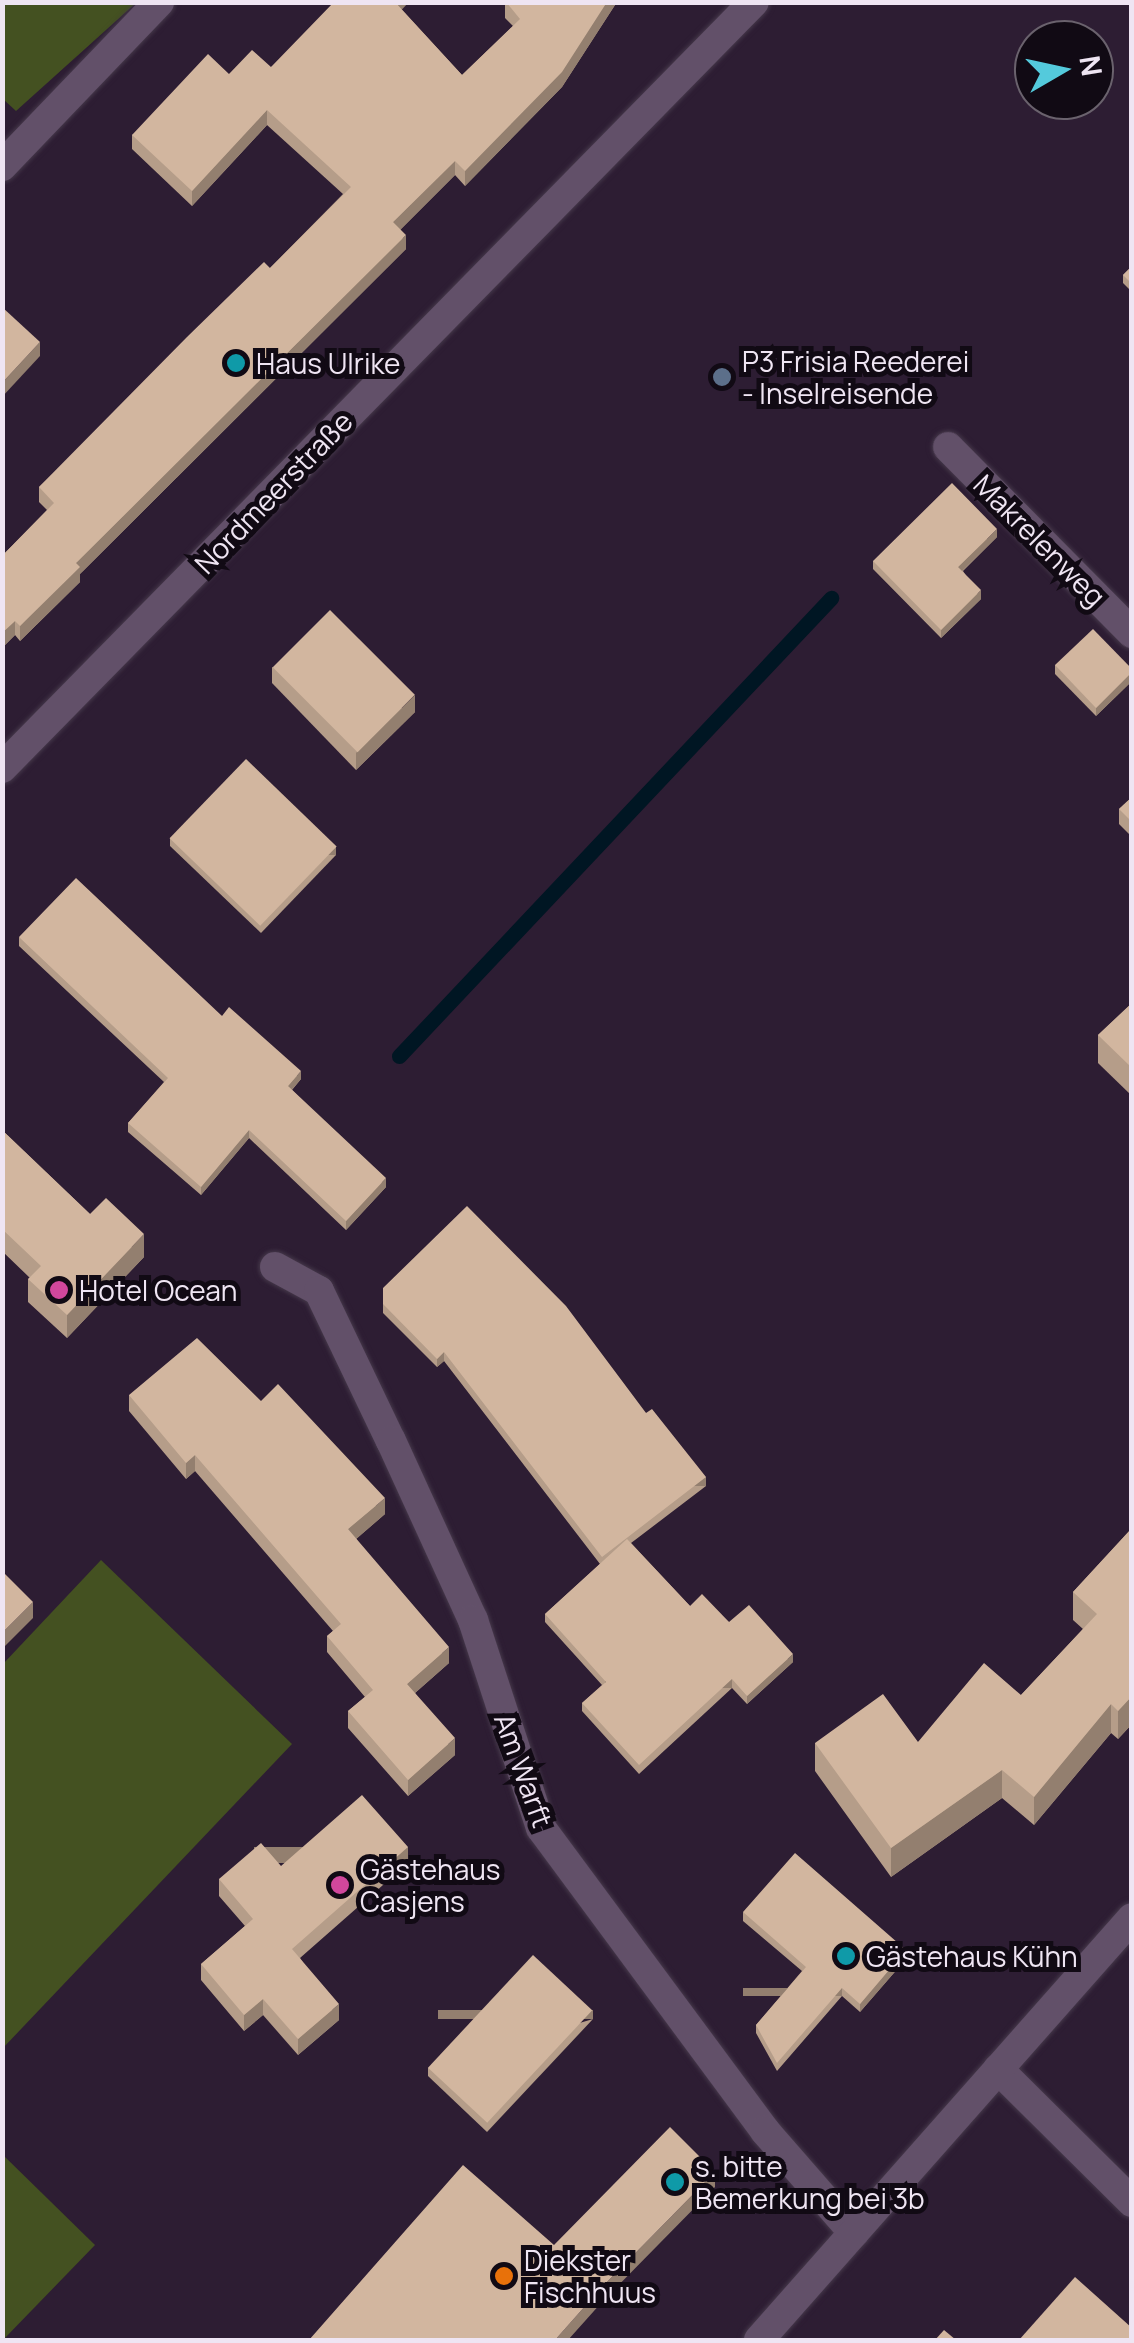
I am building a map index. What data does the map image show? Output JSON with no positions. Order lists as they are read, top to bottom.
{
  "streets": {
    "street": ["Nordmeerstraße", "Makrelenweg", "Am Warft"]
  },
  "places": [
    "Haus Ulrike",
    "P3 Frisia Reederei - Inselreisende",
    "Hotel Ocean",
    "Gästehaus Casjens",
    "Gästehaus Kühn",
    "s. bitte Bemerkung bei 3b",
    "Diekster Fischhuus"
  ],
  "north": "right"
}
